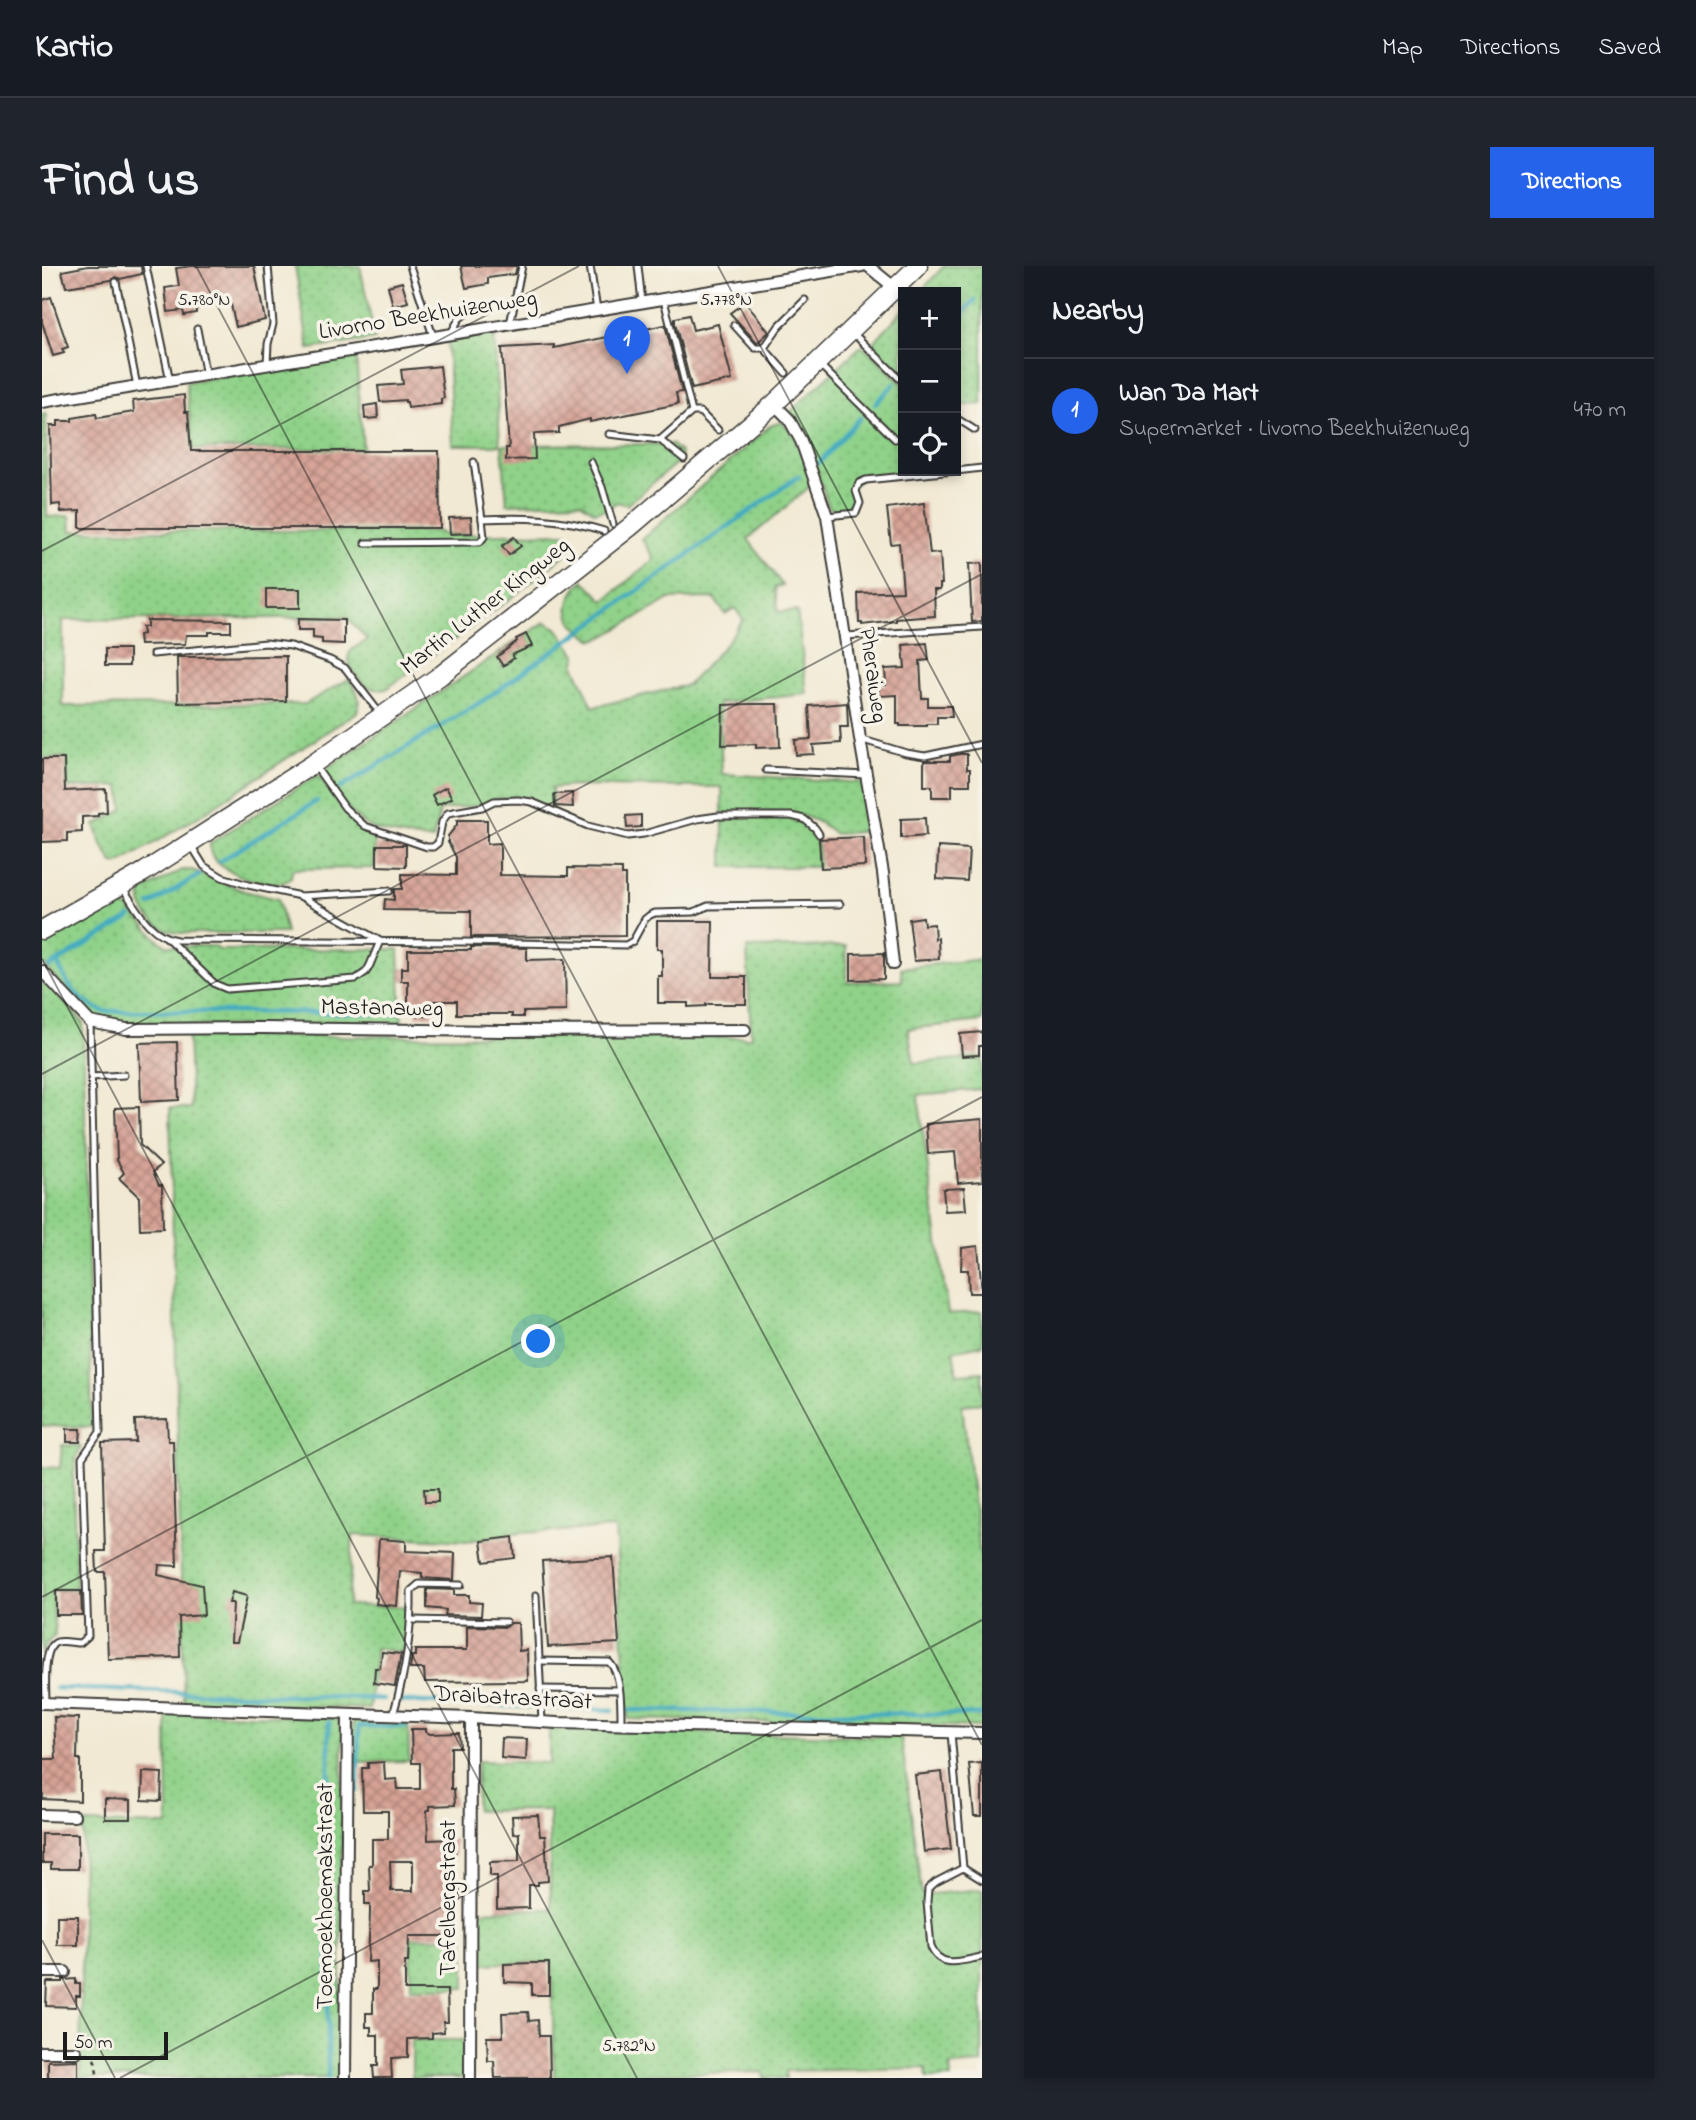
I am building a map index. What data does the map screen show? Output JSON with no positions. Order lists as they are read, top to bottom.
{
  "streets": {
    "main road": ["Martin Luther Kingweg"],
    "street": [
      "Livorno Beekhuizenweg",
      "Pheraiweg",
      "Mastanaweg",
      "Draibatrastraat",
      "Toemoekhoemakstraat",
      "Tafelbergstraat"
    ]
  },
  "crossings": [
    ["Martin Luther Kingweg", "Pheraiweg"],
    ["Draibatrastraat", "Toemoekhoemakstraat"],
    ["Draibatrastraat", "Tafelbergstraat"]
  ],
  "scale_bar": "50 m",
  "page": {
    "header": "Kartio",
    "nav": ["Map", "Directions", "Saved"],
    "title": "Find us",
    "buttons": "Directions",
    "heading": "Nearby",
    "map_buttons": ["+", "−"],
    "pins": "1",
    "list": [
      {
        "mark": "1",
        "name": "Wan Da Mart",
        "note": "Supermarket · Livorno Beekhuizenweg",
        "value": "470 m"
      }
    ],
    "scale": "50 m"
  },
  "coordinates": ["5.780°N", "5.778°N", "5.782°N"]
}
